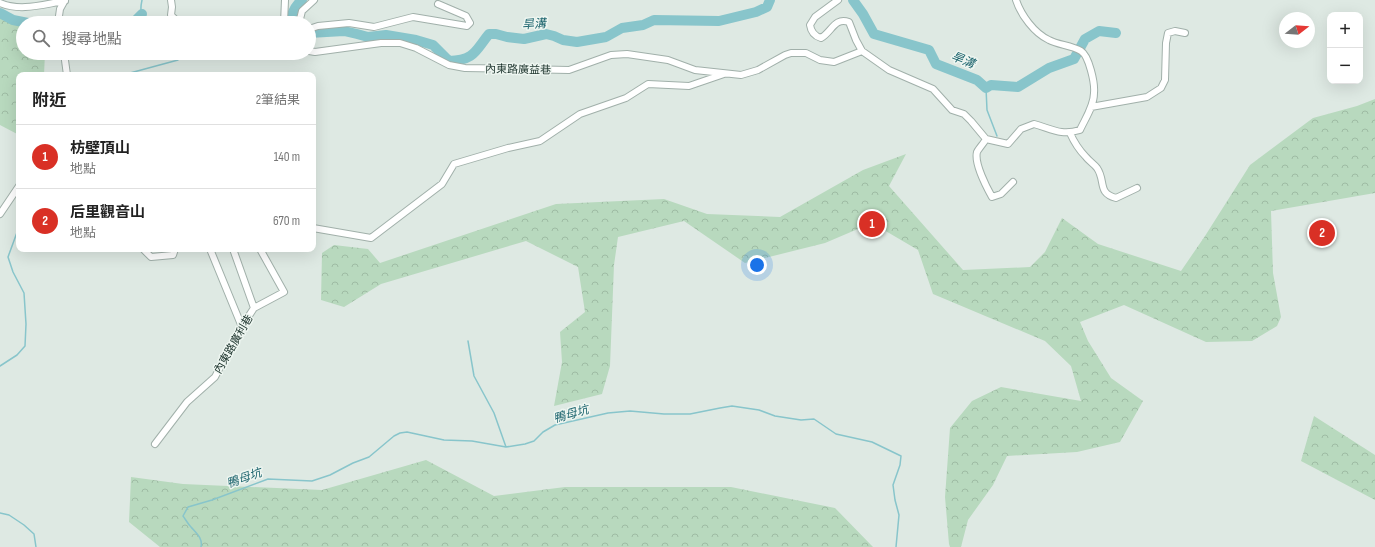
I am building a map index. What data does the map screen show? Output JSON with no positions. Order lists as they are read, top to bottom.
{
  "streets": {
    "street": ["內東路廣益巷", "內東路廣利巷"]
  },
  "water": ["旱溝", "鴨母坑"],
  "north": "right",
  "page": {
    "map_buttons": ["+", "−"],
    "search": "搜尋地點",
    "heading": ["附近", "2筆結果"],
    "list": [
      {
        "mark": "1",
        "name": "枋壁頂山",
        "note": "地點",
        "value": "140 m"
      },
      {
        "mark": "2",
        "name": "后里觀音山",
        "note": "地點",
        "value": "670 m"
      }
    ],
    "pins": ["1", "2"]
  }
}
